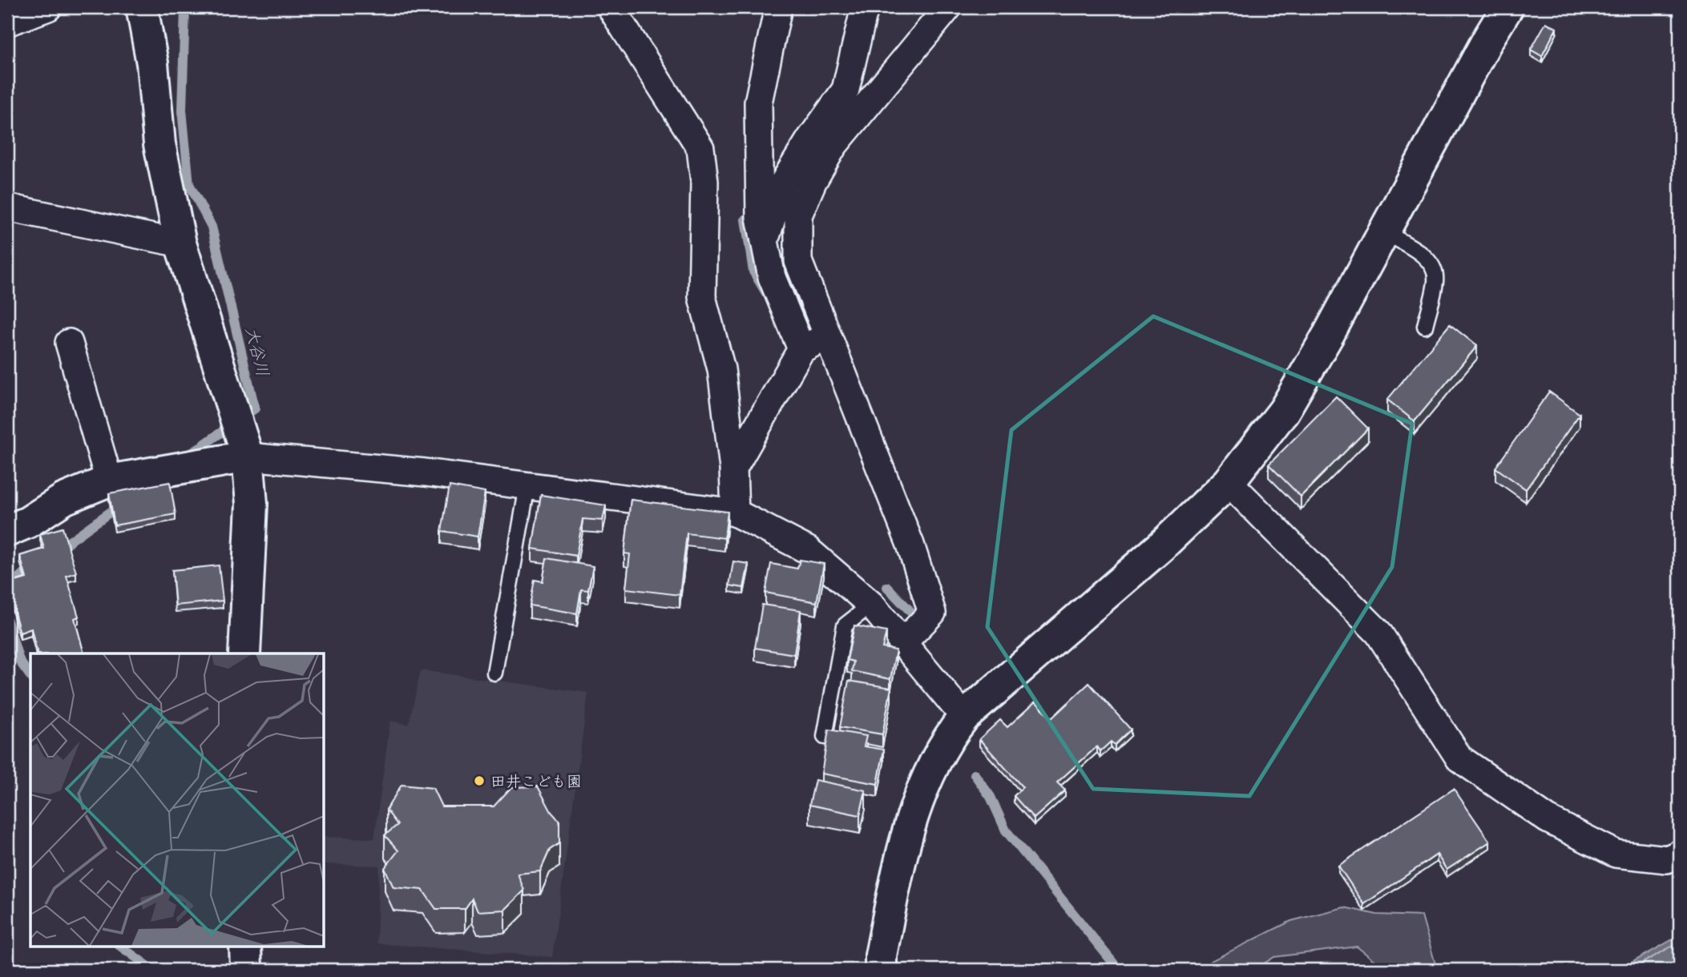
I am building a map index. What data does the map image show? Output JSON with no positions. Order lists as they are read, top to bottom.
{
  "water": ["大谷川"],
  "places": ["田井こども園"]
}
